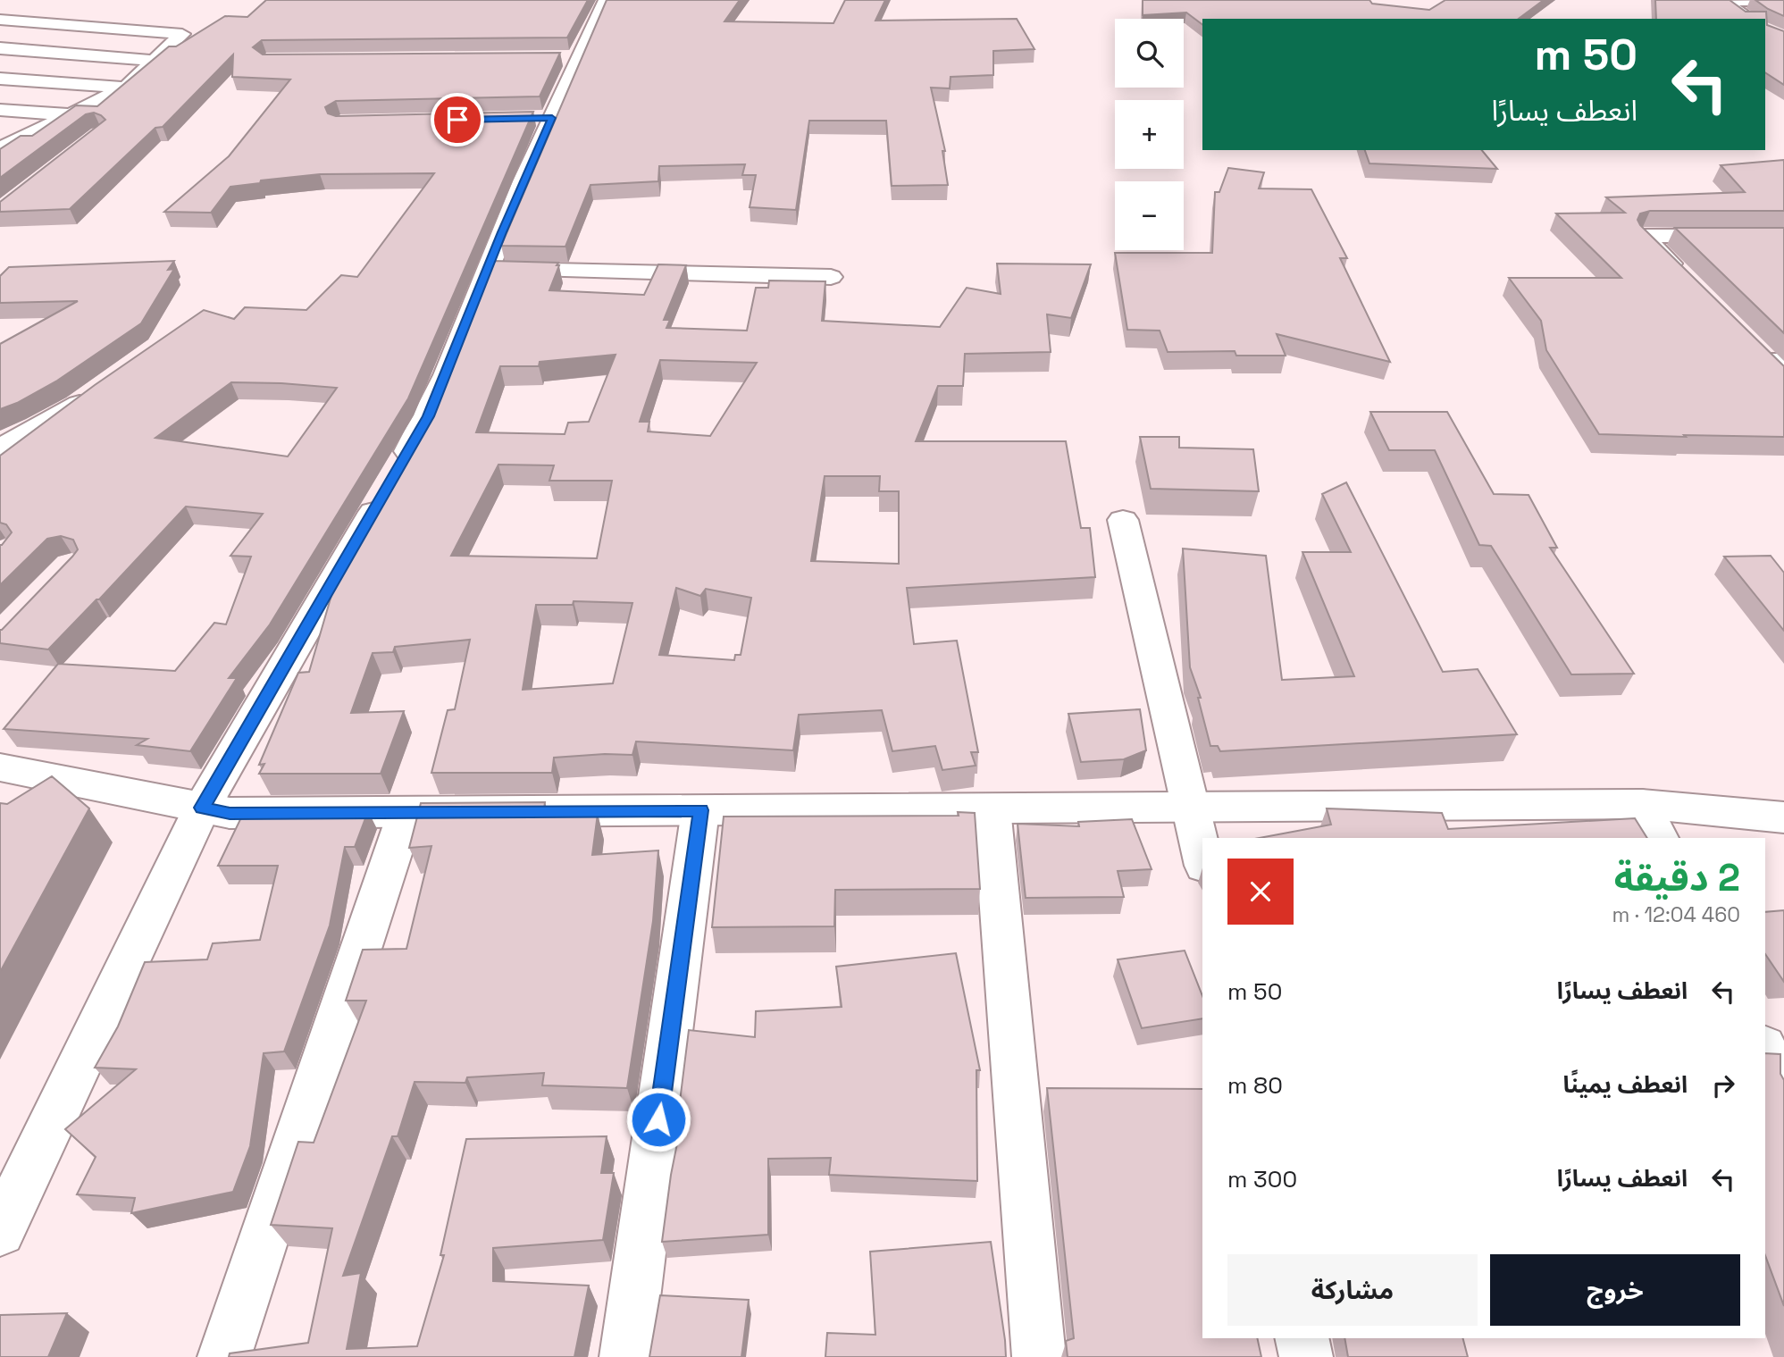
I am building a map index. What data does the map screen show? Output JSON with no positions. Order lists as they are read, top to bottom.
{
  "page": {
    "map_buttons": ["+", "−"],
    "turn": ["50 m", "انعطف يسارًا"],
    "heading": ["2 دقيقة", "460 m · 12:04"],
    "list": [
      {
        "name": "انعطف يسارًا",
        "value": "50 m"
      },
      {
        "name": "انعطف يمينًا",
        "value": "80 m"
      },
      {
        "name": "انعطف يسارًا",
        "value": "300 m"
      }
    ],
    "buttons": ["خروج", "مشاركة"]
  }
}
